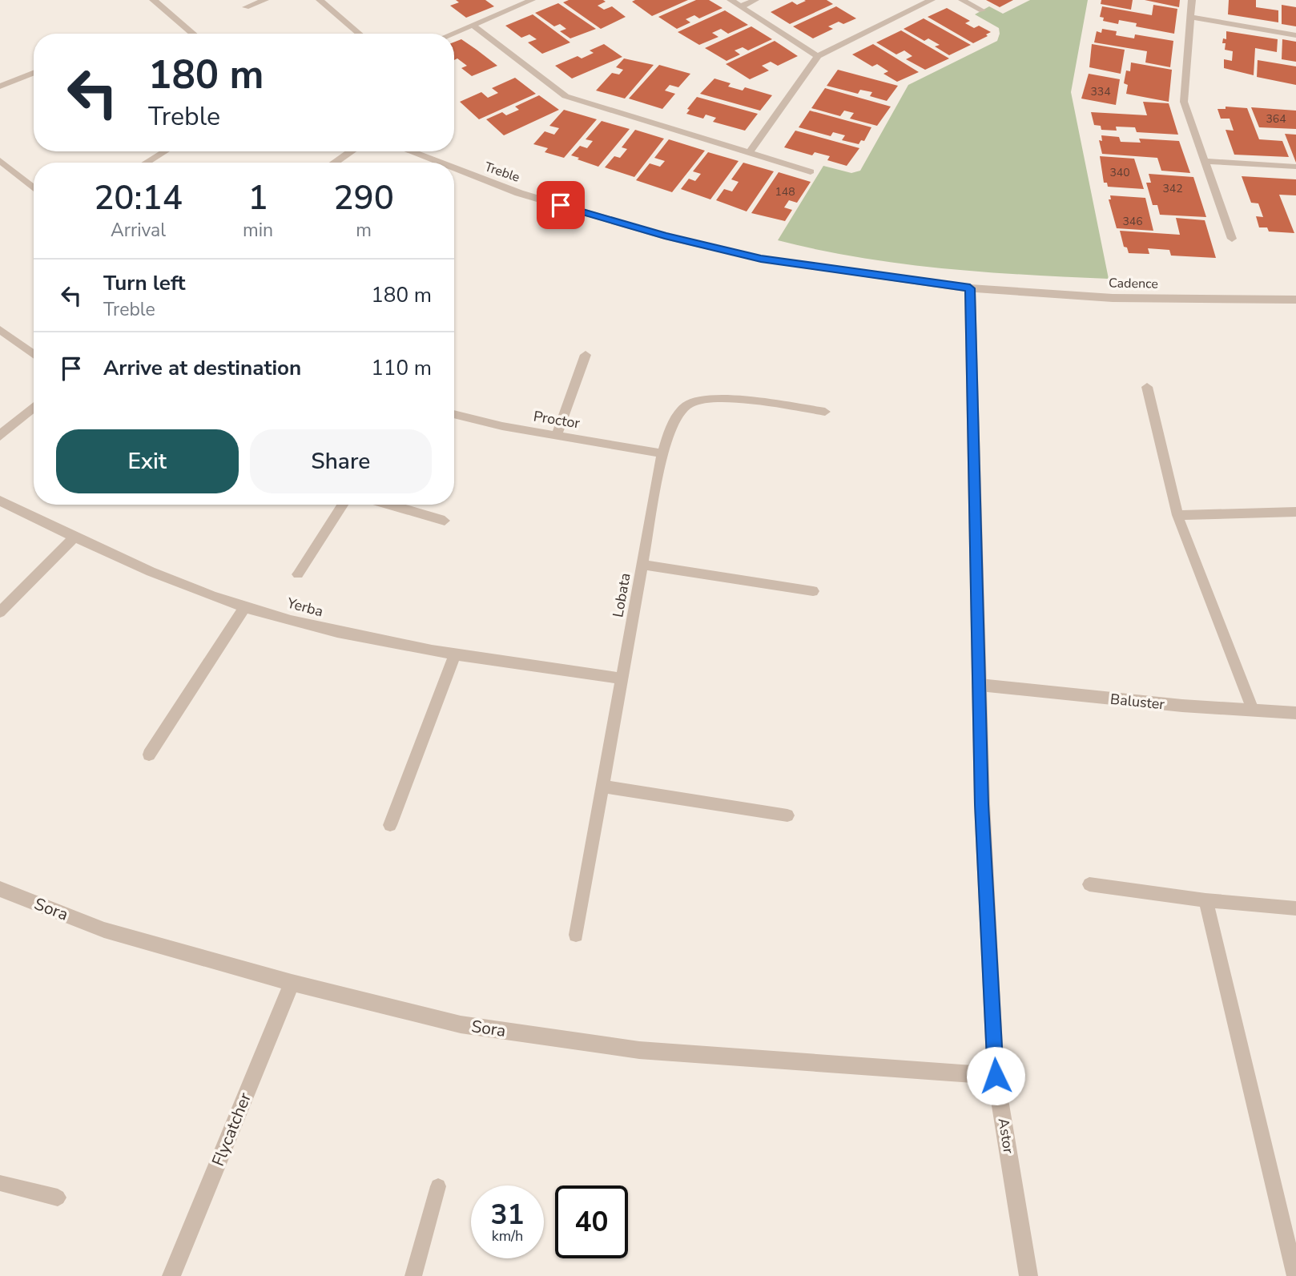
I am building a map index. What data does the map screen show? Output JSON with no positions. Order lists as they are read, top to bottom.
{
  "streets": {
    "street": [
      "Treble",
      "Cadence",
      "Baluster",
      "Sora",
      "Flycatcher",
      "Astor"
    ],
    "lane": ["Proctor", "Lobata", "Yerba"]
  },
  "crossings": [
    ["Treble", "Cadence"],
    ["Treble", "Astor"],
    ["Cadence", "Astor"],
    ["Proctor", "Lobata"],
    ["Lobata", "Yerba"],
    ["Baluster", "Astor"],
    ["Sora", "Flycatcher"],
    ["Sora", "Astor"]
  ],
  "house_numbers": [
    "334",
    "364",
    "340",
    "342",
    "148",
    "346"
  ],
  "page": {
    "turn": ["180 m", "Treble"],
    "eta": [
      "20:14",
      "Arrival",
      "1",
      "min",
      "290",
      "m"
    ],
    "list": [
      {
        "name": "Turn left",
        "note": "Treble",
        "value": "180 m"
      },
      {
        "name": "Arrive at destination",
        "value": "110 m"
      }
    ],
    "buttons": ["Exit", "Share"],
    "speed": "31 km/h",
    "limit": "40"
  }
}
